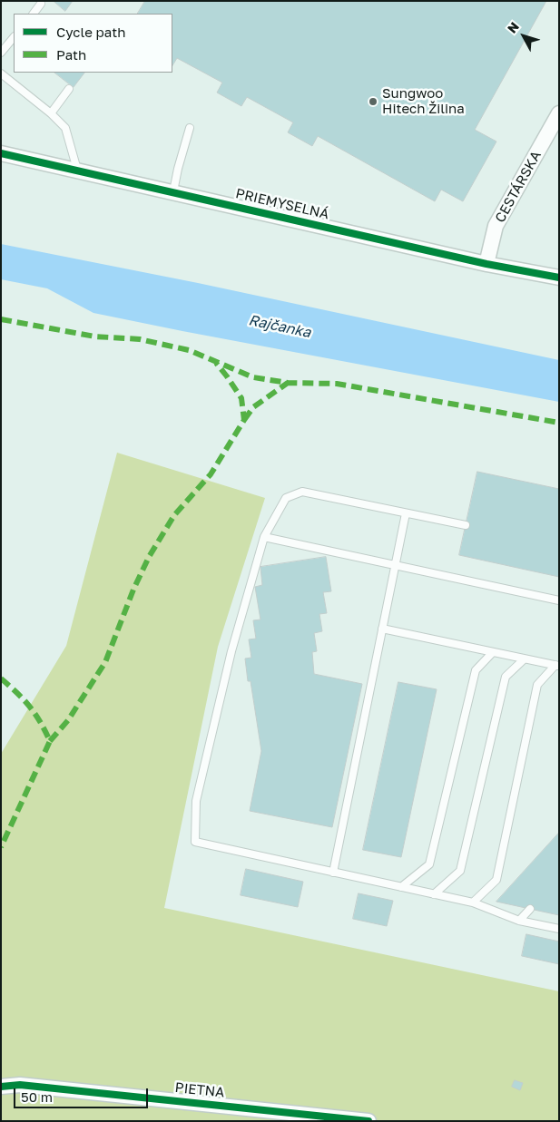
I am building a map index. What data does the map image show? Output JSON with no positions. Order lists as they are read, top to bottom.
{
  "streets": {
    "street": ["CESTÁRSKA", "PRIEMYSELNÁ", "PIETNA"]
  },
  "crossings": [
    ["CESTÁRSKA", "PRIEMYSELNÁ"]
  ],
  "water": ["Rajčanka"],
  "places": ["Sungwoo Hitech Žilina"],
  "legend": ["Cycle path", "Path"],
  "scale_bar": "50 m",
  "north": "top left"
}
